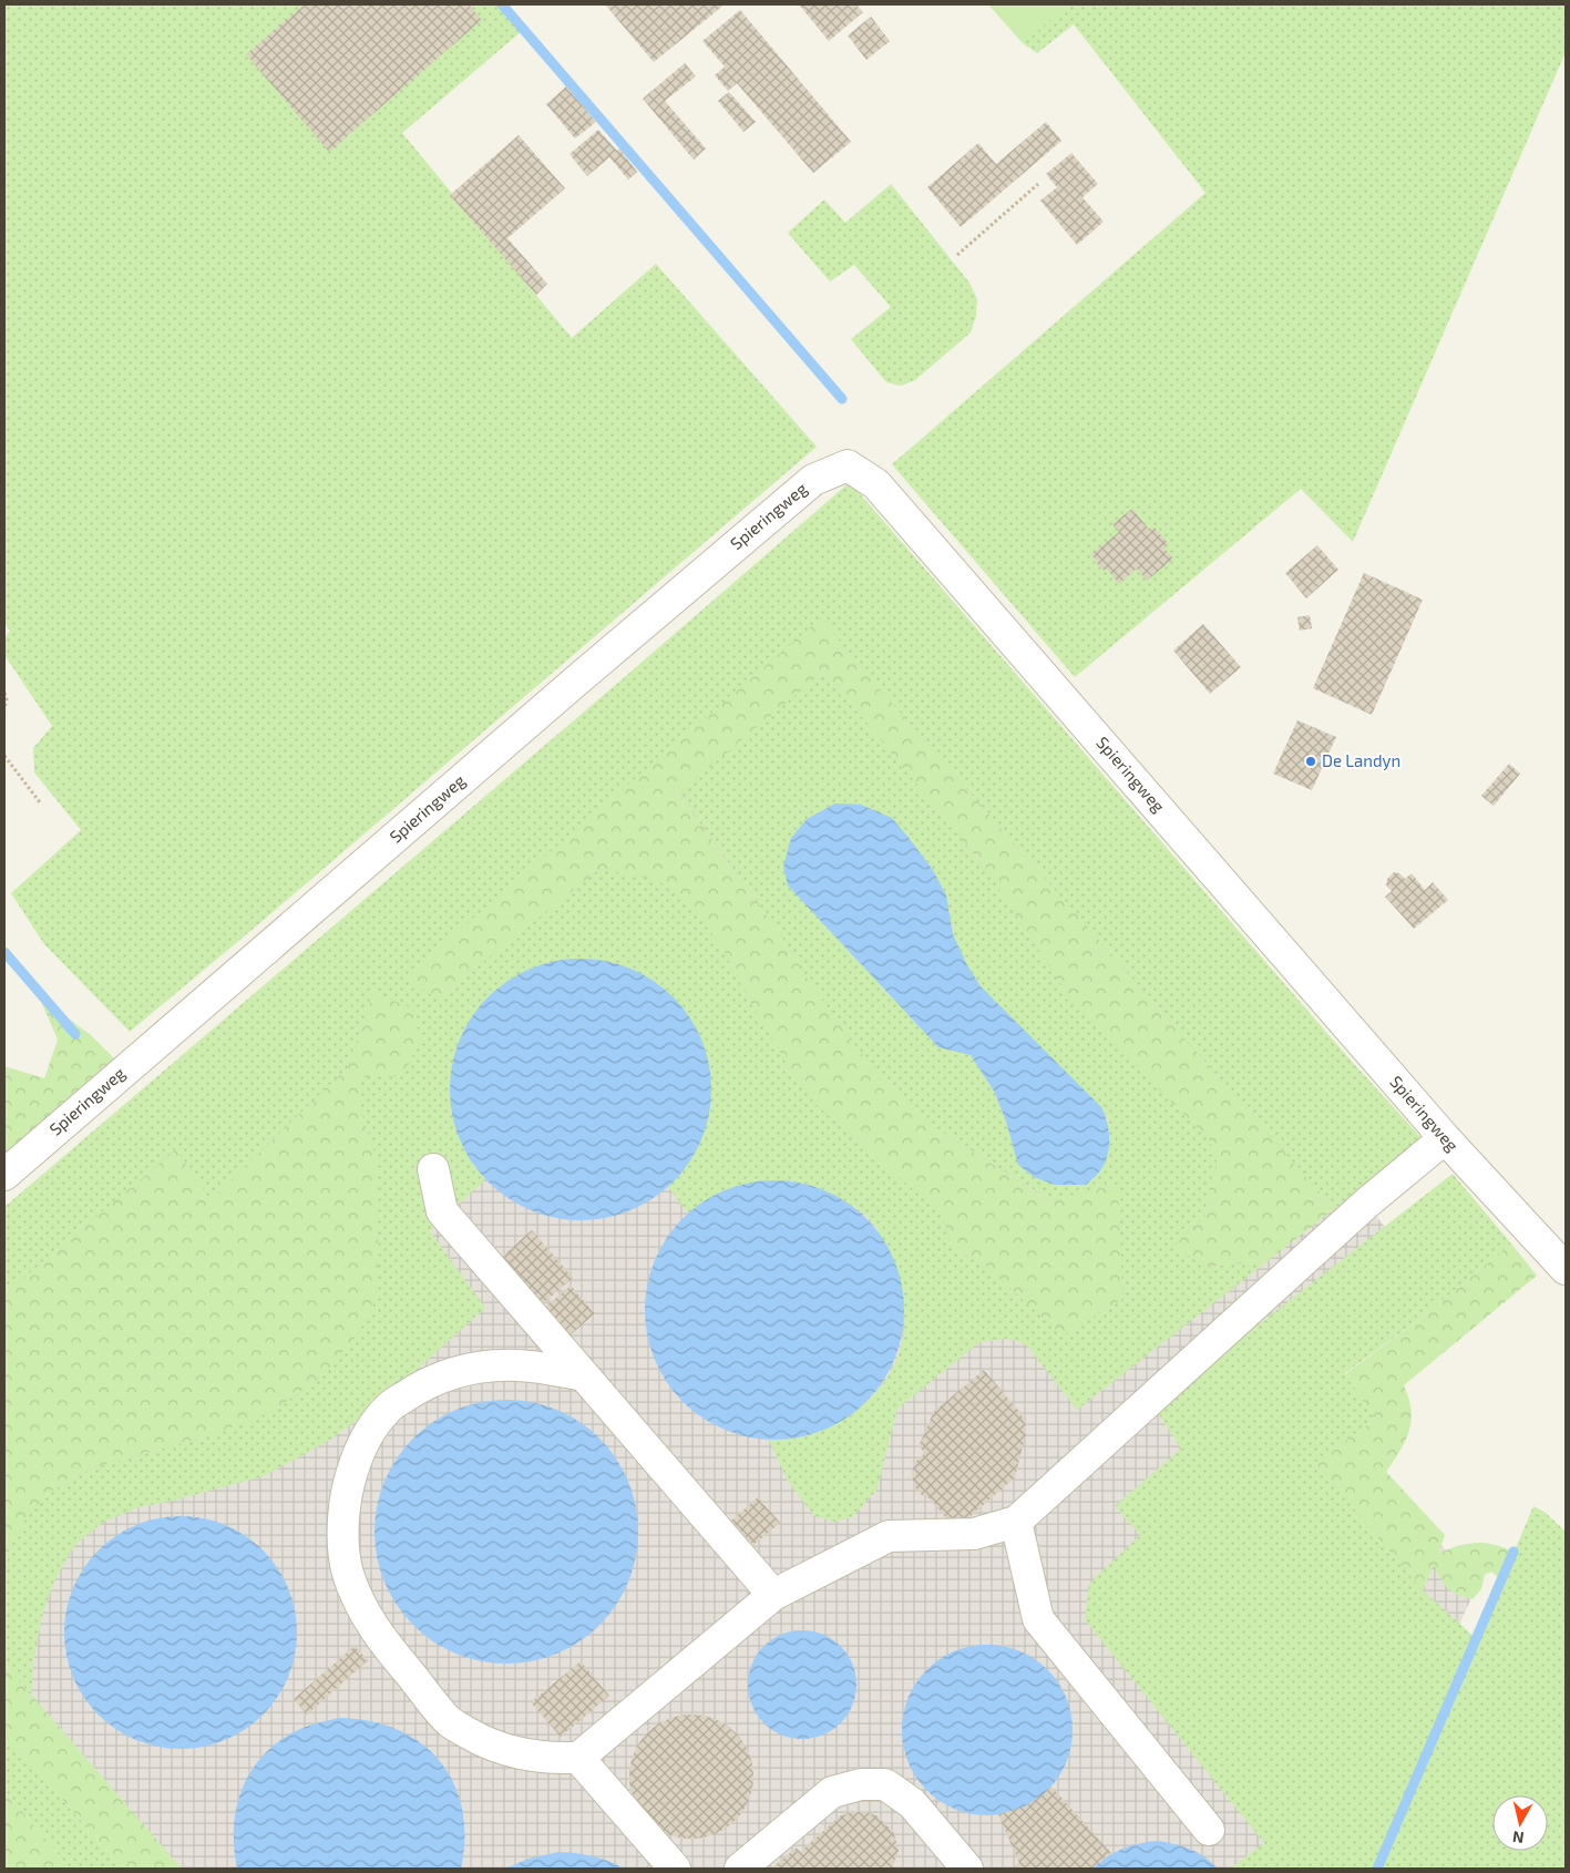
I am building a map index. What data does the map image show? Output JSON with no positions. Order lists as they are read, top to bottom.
{
  "streets": {
    "street": ["Spieringweg"]
  },
  "places": ["De Landyn"],
  "north": "bottom"
}
